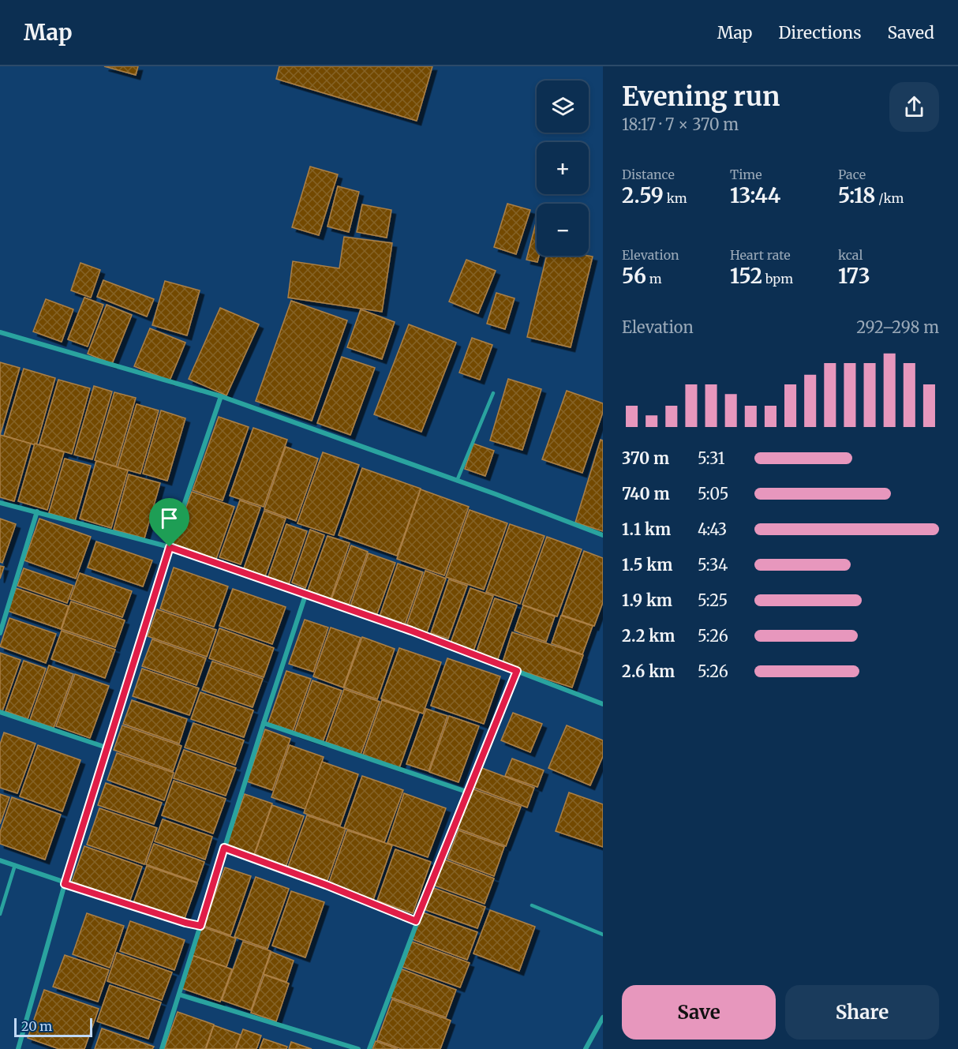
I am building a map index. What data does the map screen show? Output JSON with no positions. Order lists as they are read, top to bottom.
{
  "scale_bar": "20 m",
  "page": {
    "header": "Map",
    "nav": ["Map", "Directions", "Saved"],
    "heading": ["Evening run", "18:17 · 7 × 370 m"],
    "map_buttons": ["+", "−"],
    "stats": [
      ["Distance", "2.59 km"],
      ["Time", "13:44"],
      ["Pace", "5:18 /km"],
      ["Elevation", "56 m"],
      ["Heart rate", "152 bpm"],
      ["kcal", "173"]
    ],
    "chart": ["Elevation", "292–298 m"],
    "list": [
      {
        "name": "370 m",
        "note": "5:31"
      },
      {
        "name": "740 m",
        "note": "5:05"
      },
      {
        "name": "1.1 km",
        "note": "4:43"
      },
      {
        "name": "1.5 km",
        "note": "5:34"
      },
      {
        "name": "1.9 km",
        "note": "5:25"
      },
      {
        "name": "2.2 km",
        "note": "5:26"
      },
      {
        "name": "2.6 km",
        "note": "5:26"
      }
    ],
    "buttons": ["Save", "Share"],
    "scale": "20 m"
  }
}
